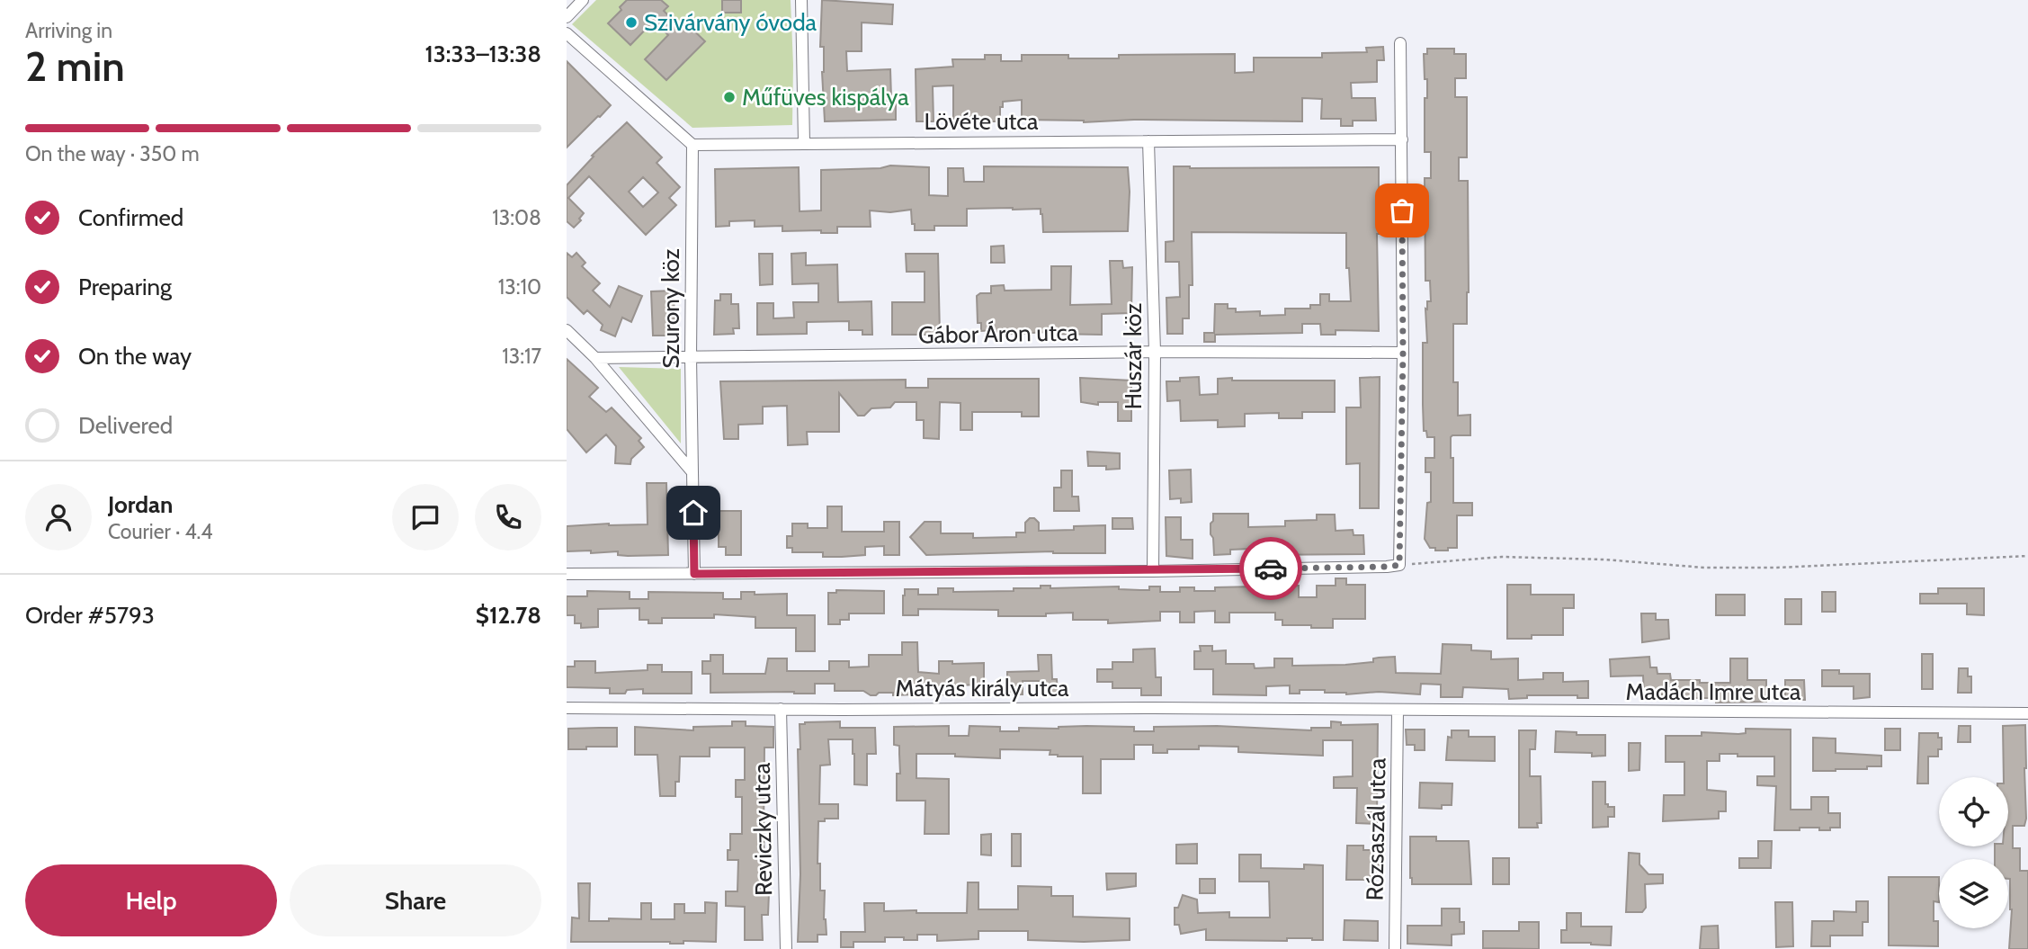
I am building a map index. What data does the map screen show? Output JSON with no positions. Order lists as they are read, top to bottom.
{
  "streets": {
    "street": [
      "Lövéte utca",
      "Szurony köz",
      "Gábor Áron utca",
      "Huszár köz",
      "Mátyás király utca",
      "Madách Imre utca",
      "Reviczky utca",
      "Rózsaszál utca"
    ]
  },
  "crossings": [
    ["Lövéte utca", "Szurony köz"],
    ["Lövéte utca", "Huszár köz"],
    ["Szurony köz", "Gábor Áron utca"],
    ["Gábor Áron utca", "Huszár köz"],
    ["Mátyás király utca", "Madách Imre utca"],
    ["Mátyás király utca", "Reviczky utca"],
    ["Mátyás király utca", "Rózsaszál utca"],
    ["Madách Imre utca", "Rózsaszál utca"]
  ],
  "places": ["Szivárvány óvoda", "Műfüves kispálya"],
  "page": {
    "heading": ["2 min", "Arriving in", "13:33–13:38"],
    "panel": [
      "Jordan",
      "Courier · 4.4",
      "Order #5793",
      "$12.78"
    ],
    "bar": "On the way · 350 m",
    "list": [
      ["Confirmed", "13:08"],
      ["Preparing", "13:10"],
      ["On the way", "13:17"],
      "Delivered"
    ],
    "buttons": ["Help", "Share"]
  }
}
